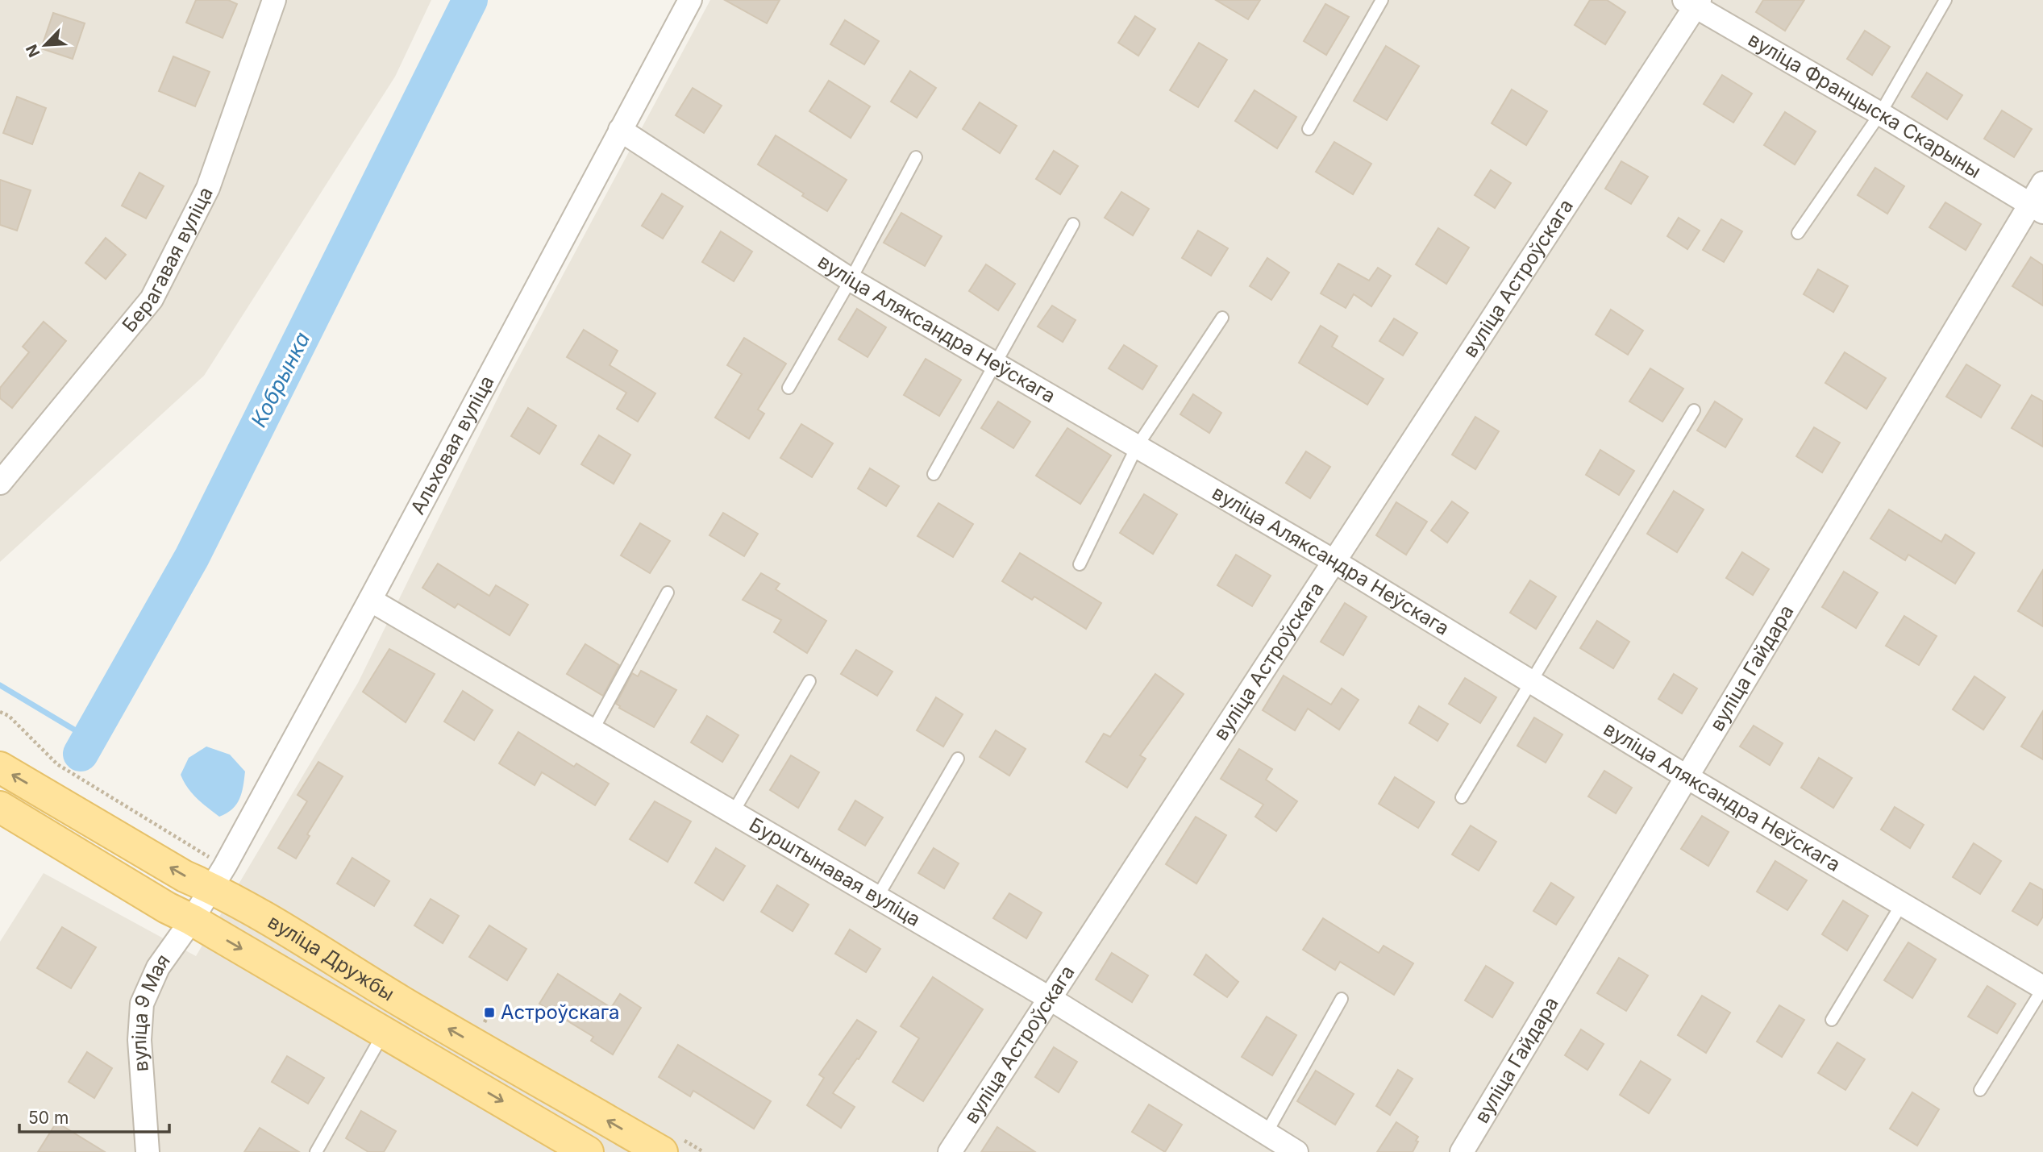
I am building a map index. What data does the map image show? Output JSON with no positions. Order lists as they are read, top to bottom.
{
  "streets": {
    "main road": ["вуліца Дружбы"],
    "street": [
      "вуліца Францыска Скарыны",
      "Берагавая вуліца",
      "вуліца Астроўскага",
      "вуліца Аляксандра Неўскага",
      "Альховая вуліца",
      "вуліца Гайдара",
      "Бурштынавая вуліца",
      "вуліца 9 Мая"
    ]
  },
  "crossings": [
    ["вуліца Францыска Скарыны", "вуліца Астроўскага"],
    ["вуліца Францыска Скарыны", "вуліца Гайдара"],
    ["вуліца Астроўскага", "вуліца Аляксандра Неўскага"],
    ["вуліца Астроўскага", "Бурштынавая вуліца"],
    ["вуліца Аляксандра Неўскага", "Альховая вуліца"],
    ["вуліца Аляксандра Неўскага", "вуліца Гайдара"],
    ["Альховая вуліца", "Бурштынавая вуліца"],
    ["Альховая вуліца", "вуліца Дружбы"],
    ["вуліца Дружбы", "вуліца 9 Мая"]
  ],
  "water": ["Кобрынка"],
  "places": {
    "transit": ["Астроўскага"]
  },
  "scale_bar": "50 m",
  "north": "bottom left"
}
